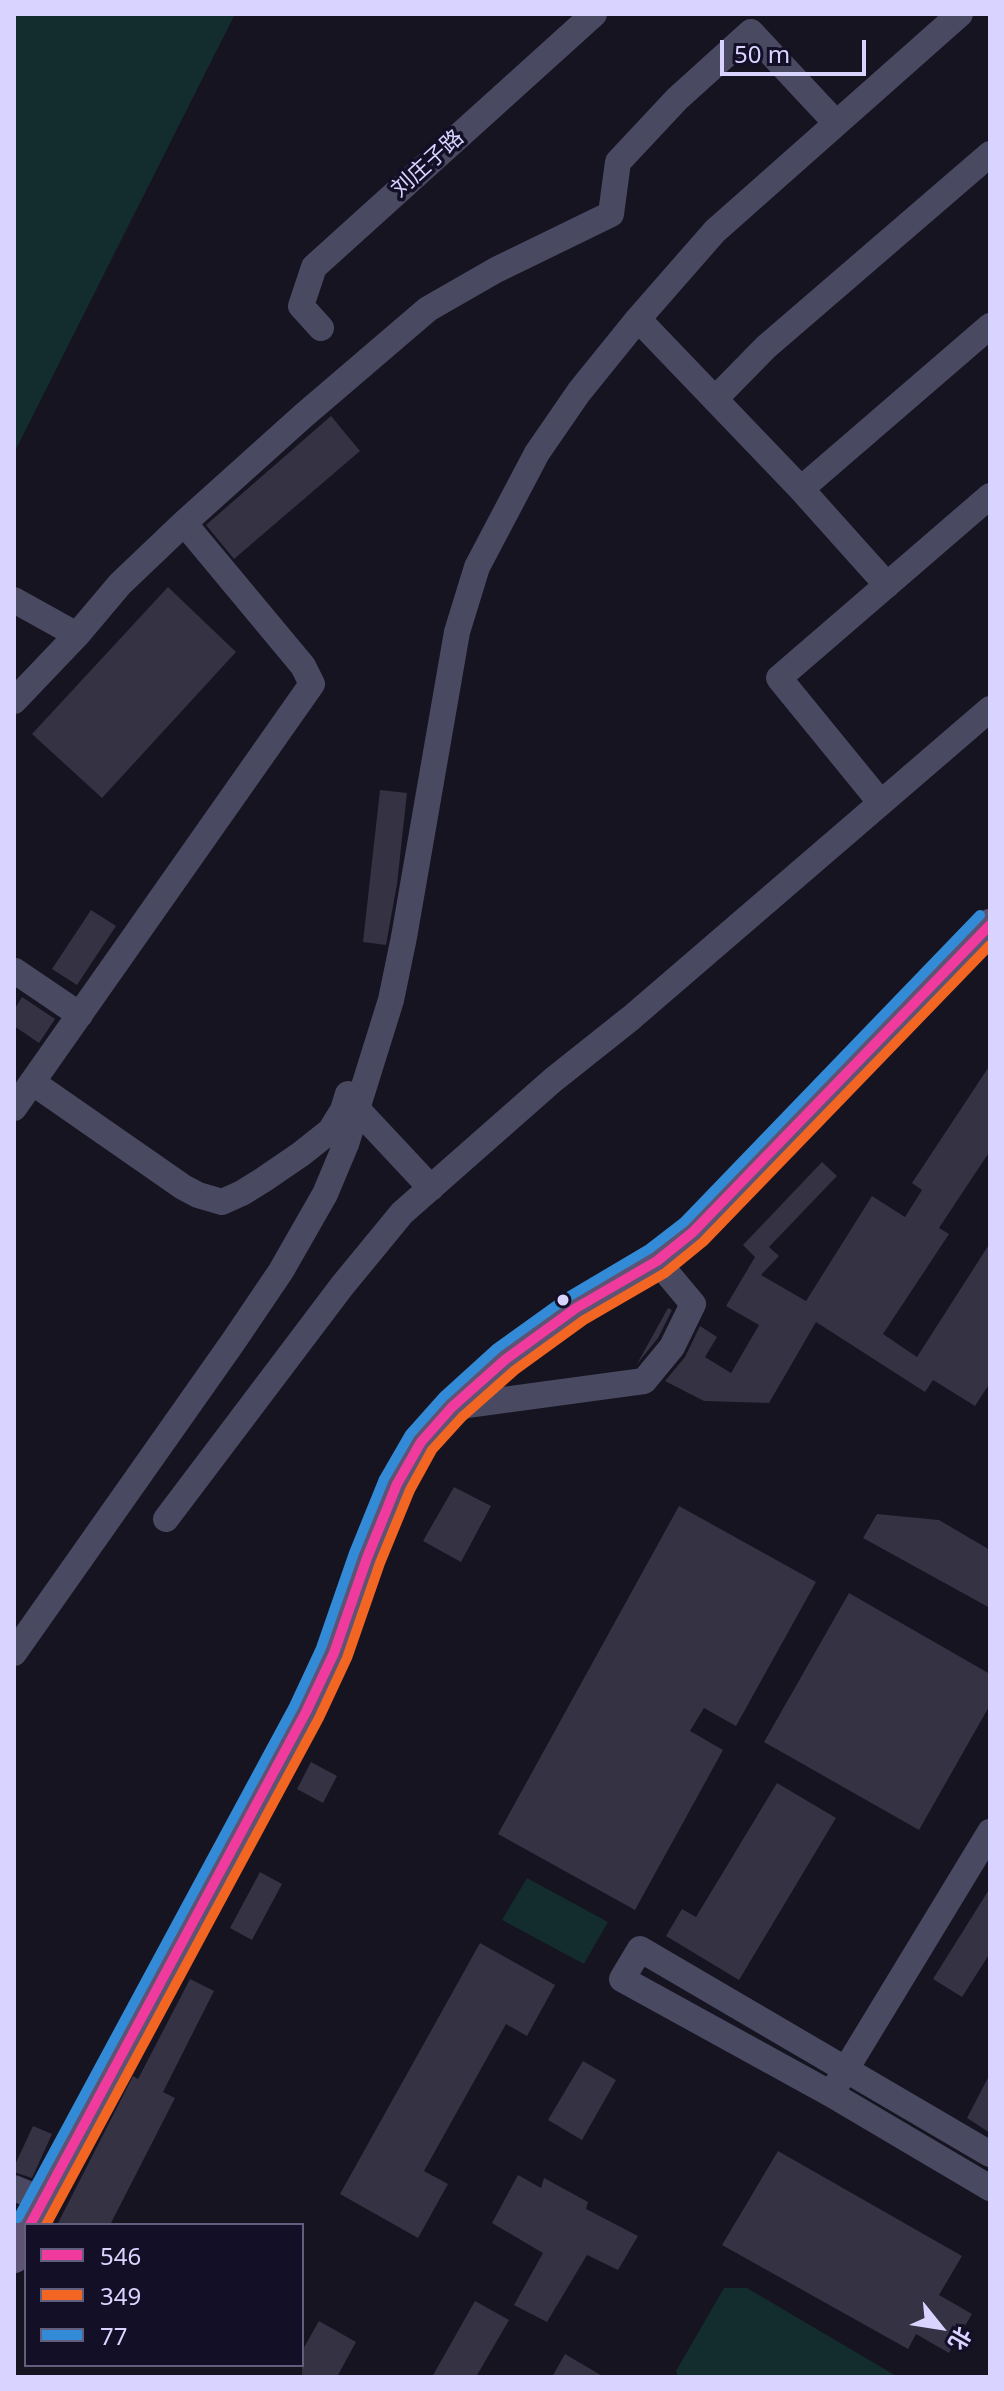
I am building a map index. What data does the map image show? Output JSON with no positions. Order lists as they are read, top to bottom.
{
  "streets": {
    "street": ["刘庄子路"]
  },
  "lines": ["transit line 77", "transit line 546", "transit line 349"],
  "legend": ["546", "349", "77"],
  "scale_bar": "50 m",
  "north": "bottom right"
}
